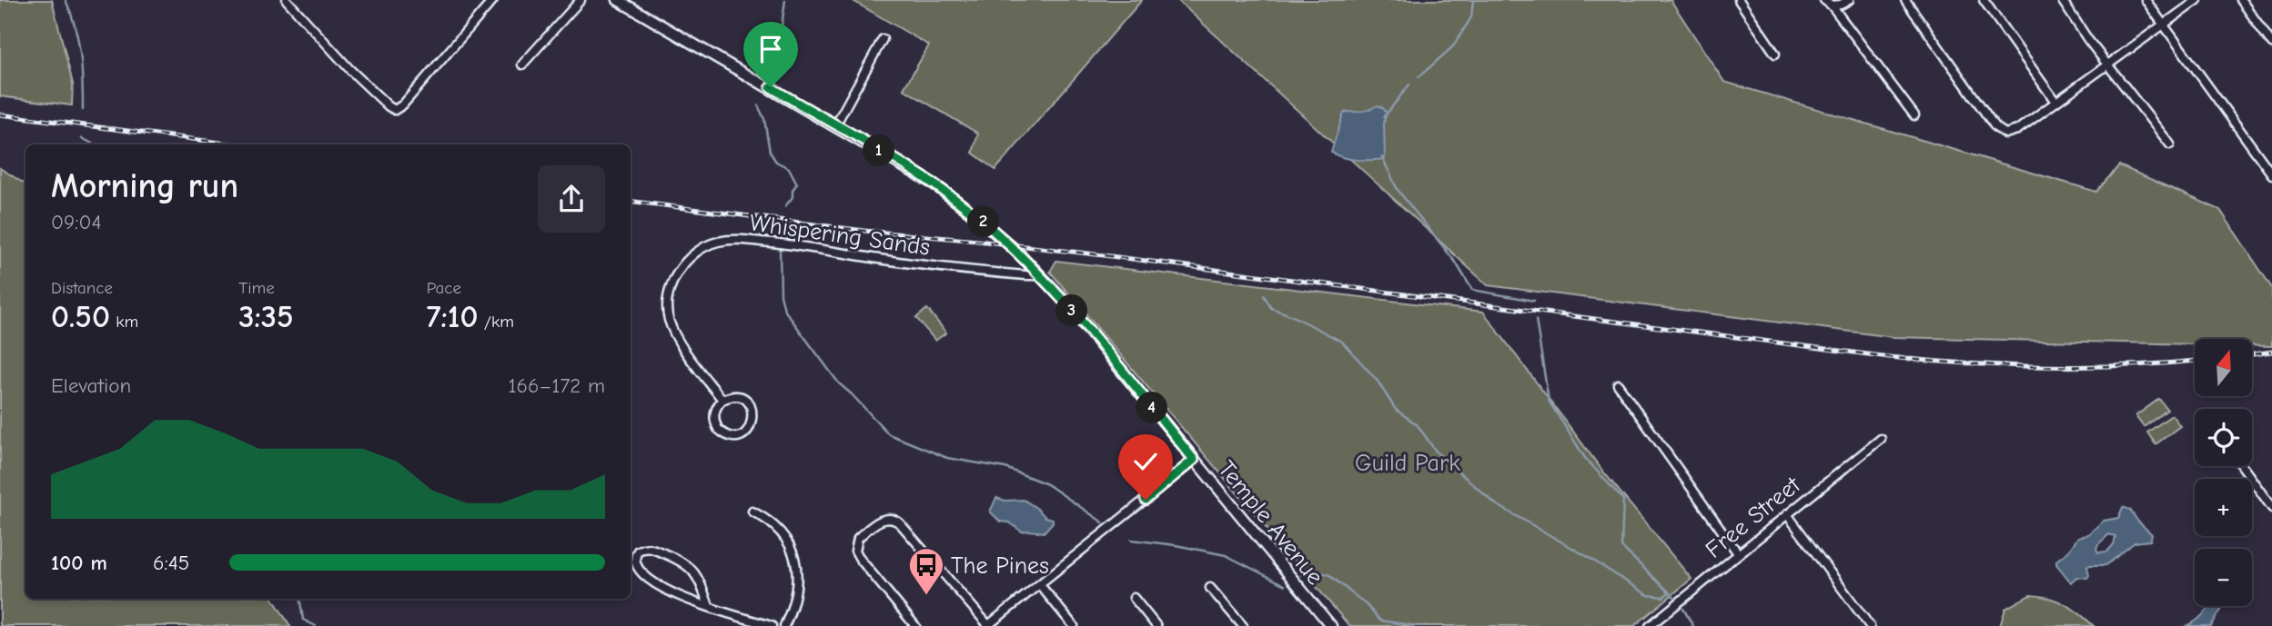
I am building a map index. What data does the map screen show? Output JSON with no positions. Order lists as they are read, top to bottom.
{
  "streets": {
    "street": ["Whispering Sands", "Free Street", "Temple Avenue"]
  },
  "crossings": [
    ["Whispering Sands", "Temple Avenue"]
  ],
  "parks": ["Guild Park"],
  "places": {
    "bus stop": ["The Pines"]
  },
  "north": "top",
  "page": {
    "pins": [
      "1",
      "2",
      "3",
      "4"
    ],
    "heading": ["Morning run", "09:04"],
    "stats": [
      ["Distance", "0.50 km"],
      ["Time", "3:35"],
      ["Pace", "7:10 /km"]
    ],
    "map_buttons": ["+", "−"],
    "chart": ["Elevation", "166–172 m"],
    "list": [
      {
        "name": "100 m",
        "note": "6:45"
      }
    ]
  }
}
